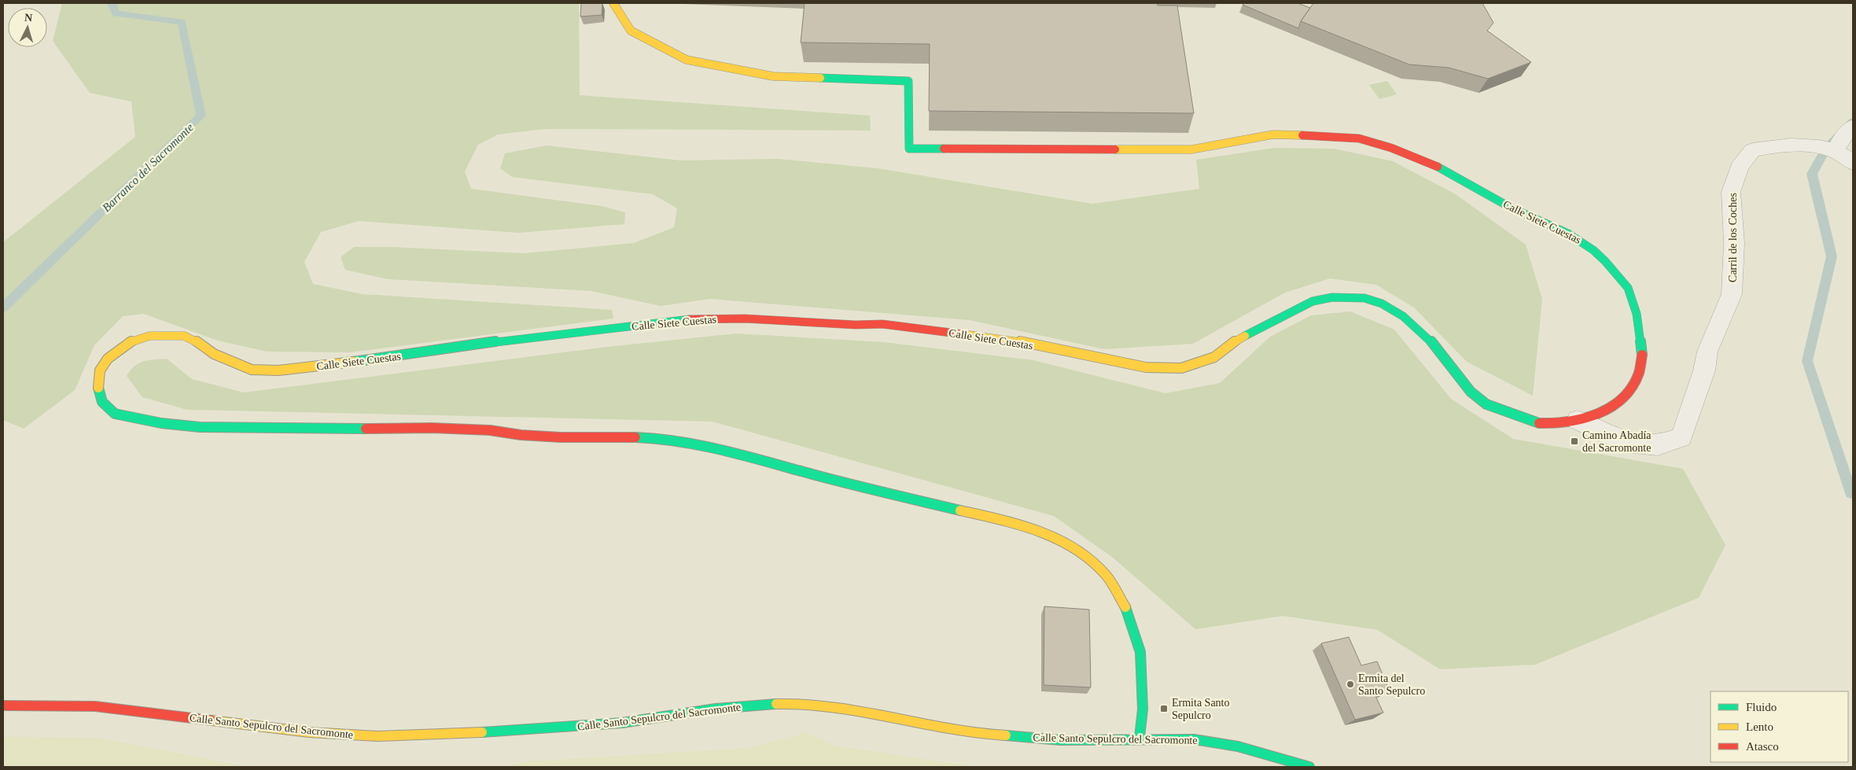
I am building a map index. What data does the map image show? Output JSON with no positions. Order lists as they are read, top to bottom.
{
  "streets": {
    "street": ["Calle Siete Cuestas", "Carril de los Coches", "Calle Santo Sepulcro del Sacromonte"]
  },
  "crossings": [
    ["Calle Siete Cuestas", "Carril de los Coches"],
    ["Calle Siete Cuestas", "Calle Santo Sepulcro del Sacromonte"]
  ],
  "water": ["Barranco del Sacromonte"],
  "places": {
    "transit": ["Camino Abadía del Sacromonte", "Ermita Santo Sepulcro"],
    "other": ["Ermita del Santo Sepulcro"]
  },
  "legend": ["Fluido", "Lento", "Atasco"],
  "north": "top"
}
